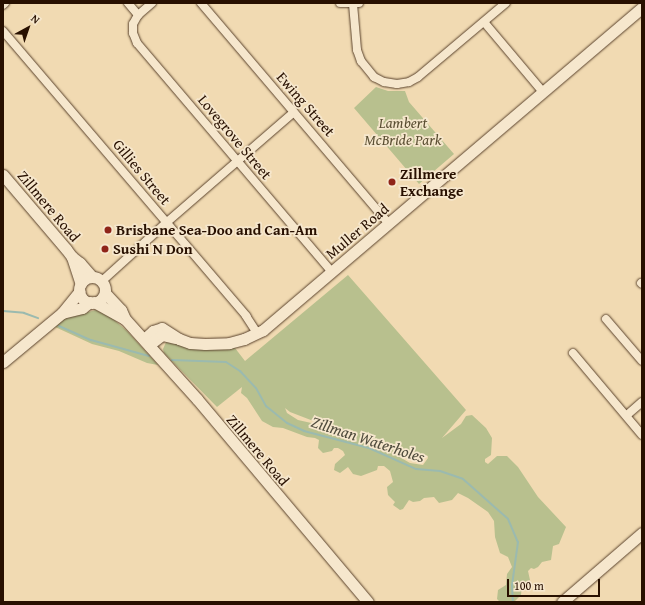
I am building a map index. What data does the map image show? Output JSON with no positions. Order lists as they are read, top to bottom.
{
  "streets": {
    "main road": ["Zillmere Road", "Muller Road"],
    "street": ["Ewing Street", "Lovegrove Street", "Gillies Street"]
  },
  "crossings": [
    ["Ewing Street", "Muller Road"],
    ["Lovegrove Street", "Muller Road"],
    ["Gillies Street", "Muller Road"],
    ["Zillmere Road", "Muller Road"]
  ],
  "water": ["Zillman Waterholes"],
  "parks": ["Lambert McBride Park"],
  "places": ["Zillmere Exchange", "Brisbane Sea-Doo and Can-Am", "Sushi N Don"],
  "scale_bar": "100 m",
  "north": "top right"
}
